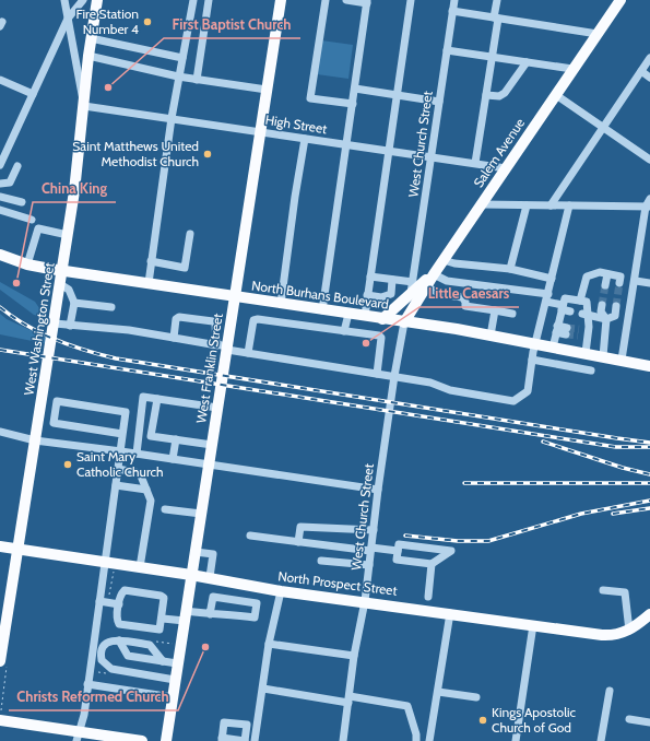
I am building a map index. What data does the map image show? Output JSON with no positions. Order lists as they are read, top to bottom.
{
  "streets": {
    "main road": [
      "Salem Avenue",
      "North Burhans Boulevard",
      "West Washington Street",
      "West Franklin Street",
      "North Prospect Street"
    ],
    "street": ["High Street", "West Church Street"]
  },
  "crossings": [
    ["High Street", "West Church Street"],
    ["High Street", "Salem Avenue"],
    ["High Street", "West Washington Street"],
    ["High Street", "West Franklin Street"],
    ["West Church Street", "Salem Avenue"],
    ["West Church Street", "North Burhans Boulevard"],
    ["West Church Street", "North Prospect Street"],
    ["Salem Avenue", "North Burhans Boulevard"],
    ["North Burhans Boulevard", "West Washington Street"],
    ["North Burhans Boulevard", "West Franklin Street"],
    ["West Washington Street", "North Prospect Street"],
    ["West Franklin Street", "North Prospect Street"]
  ],
  "places": [
    "Fire Station Number 4",
    "First Baptist Church",
    "Saint Matthews United Methodist Church",
    "China King",
    "Little Caesars",
    "Saint Mary Catholic Church",
    "Christs Reformed Church",
    "Kings Apostolic Church of God"
  ]
}
